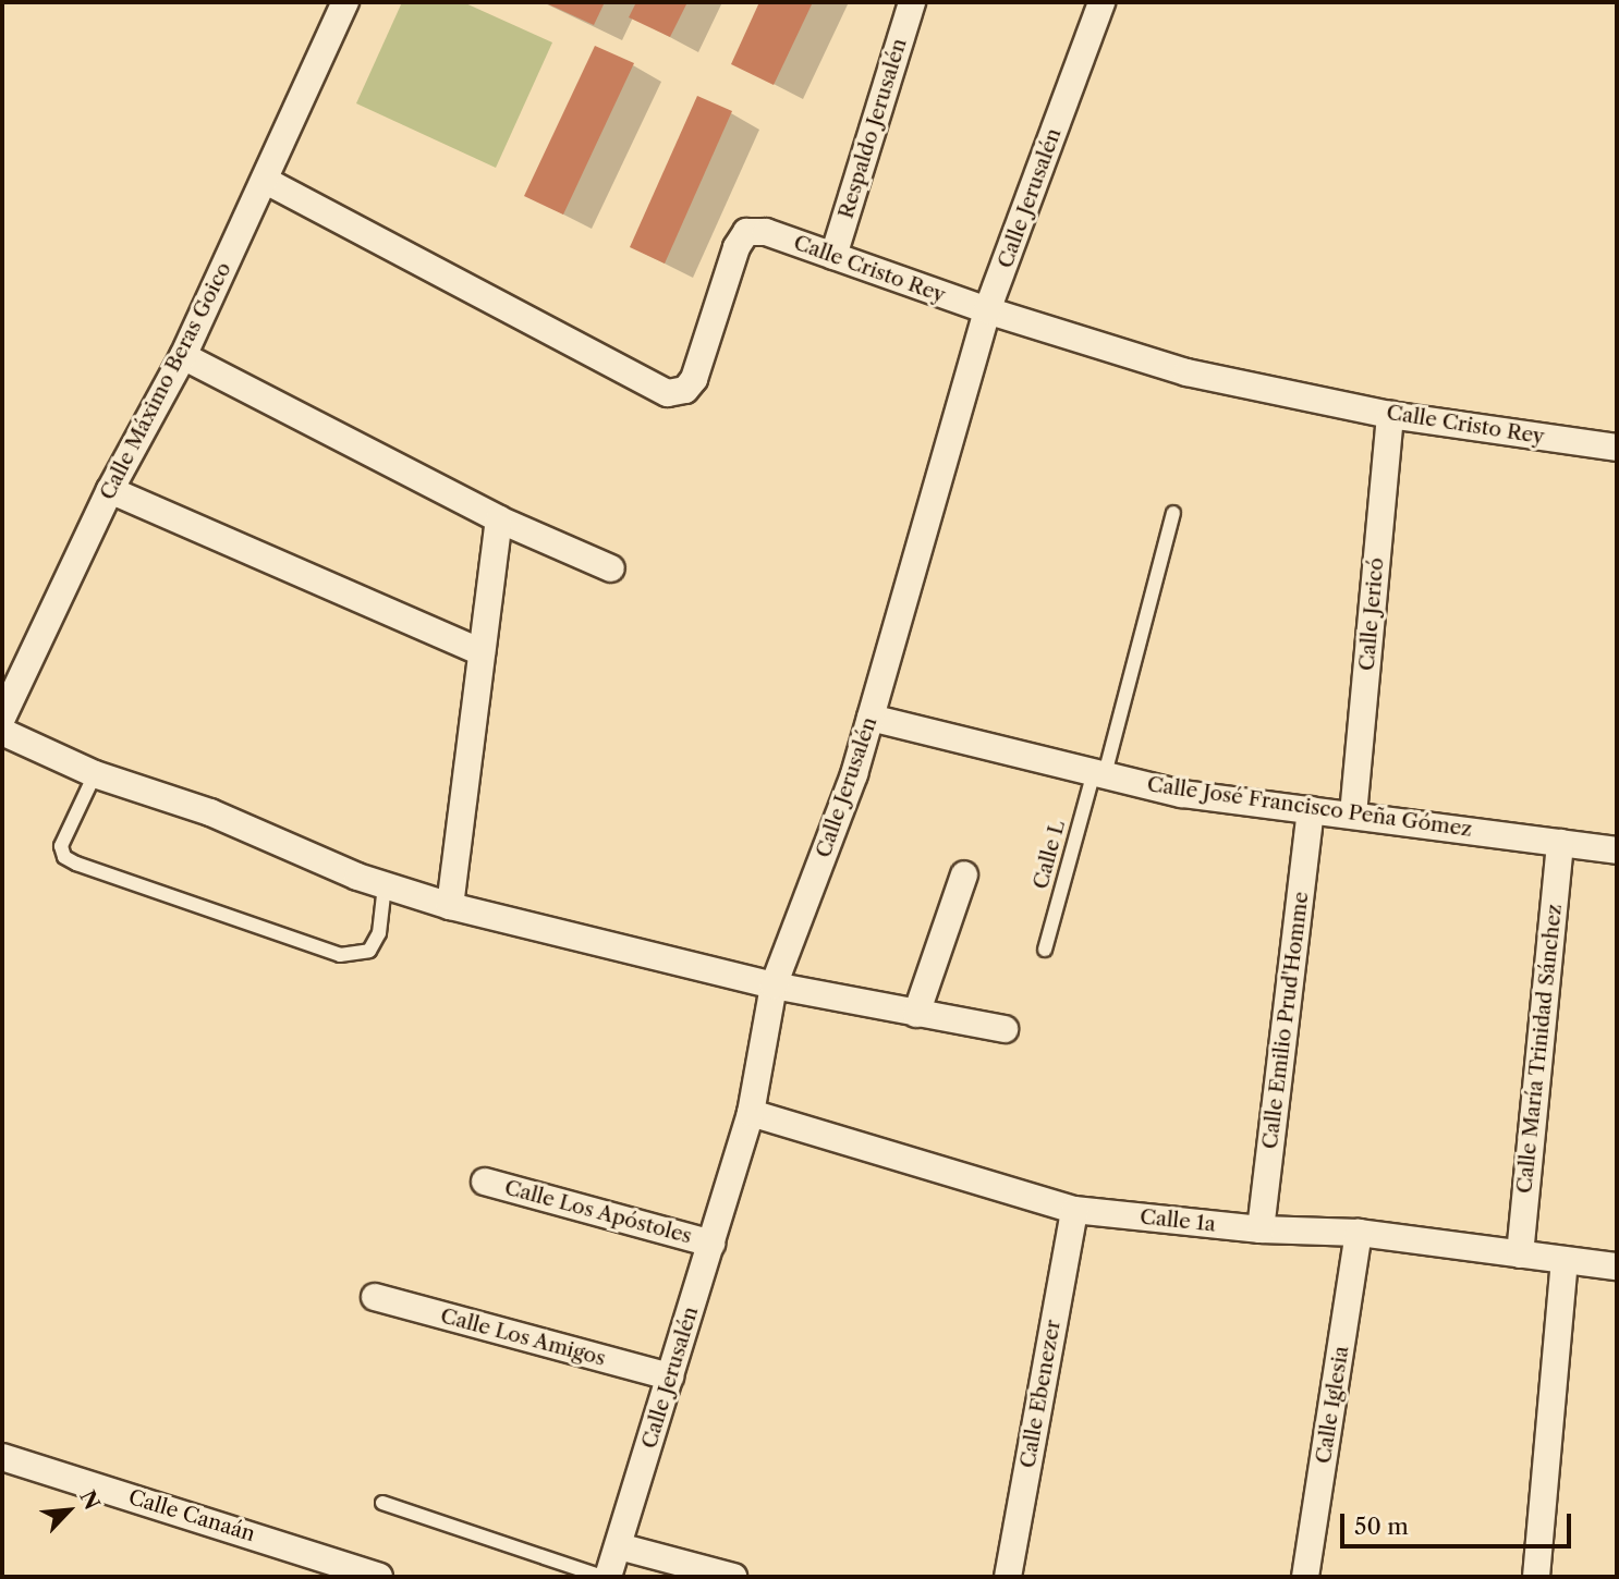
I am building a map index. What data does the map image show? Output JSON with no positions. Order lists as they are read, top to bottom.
{
  "streets": {
    "street": [
      "Respaldo Jerusalén",
      "Calle Jerusalén",
      "Calle Cristo Rey",
      "Calle Máximo Beras Goico",
      "Calle Jericó",
      "Calle José Francisco Peña Gómez",
      "Calle Emilio Prud'Homme",
      "Calle María Trinidad Sánchez",
      "Calle Los Apóstoles",
      "Calle 1a",
      "Calle Los Amigos",
      "Calle Ebenezer",
      "Calle Iglesia",
      "Calle Canaán"
    ],
    "lane": ["Calle L"]
  },
  "crossings": [
    ["Respaldo Jerusalén", "Calle Cristo Rey"],
    ["Calle Jerusalén", "Calle Cristo Rey"],
    ["Calle Jerusalén", "Calle José Francisco Peña Gómez"],
    ["Calle Jerusalén", "Calle Los Apóstoles"],
    ["Calle Jerusalén", "Calle 1a"],
    ["Calle Jerusalén", "Calle Los Amigos"],
    ["Calle Cristo Rey", "Calle Máximo Beras Goico"],
    ["Calle Cristo Rey", "Calle Jericó"],
    ["Calle Jericó", "Calle José Francisco Peña Gómez"],
    ["Calle José Francisco Peña Gómez", "Calle L"],
    ["Calle José Francisco Peña Gómez", "Calle Emilio Prud'Homme"],
    ["Calle José Francisco Peña Gómez", "Calle María Trinidad Sánchez"],
    ["Calle Emilio Prud'Homme", "Calle 1a"],
    ["Calle María Trinidad Sánchez", "Calle 1a"],
    ["Calle 1a", "Calle Ebenezer"],
    ["Calle 1a", "Calle Iglesia"]
  ],
  "scale_bar": "50 m",
  "north": "top right"
}
